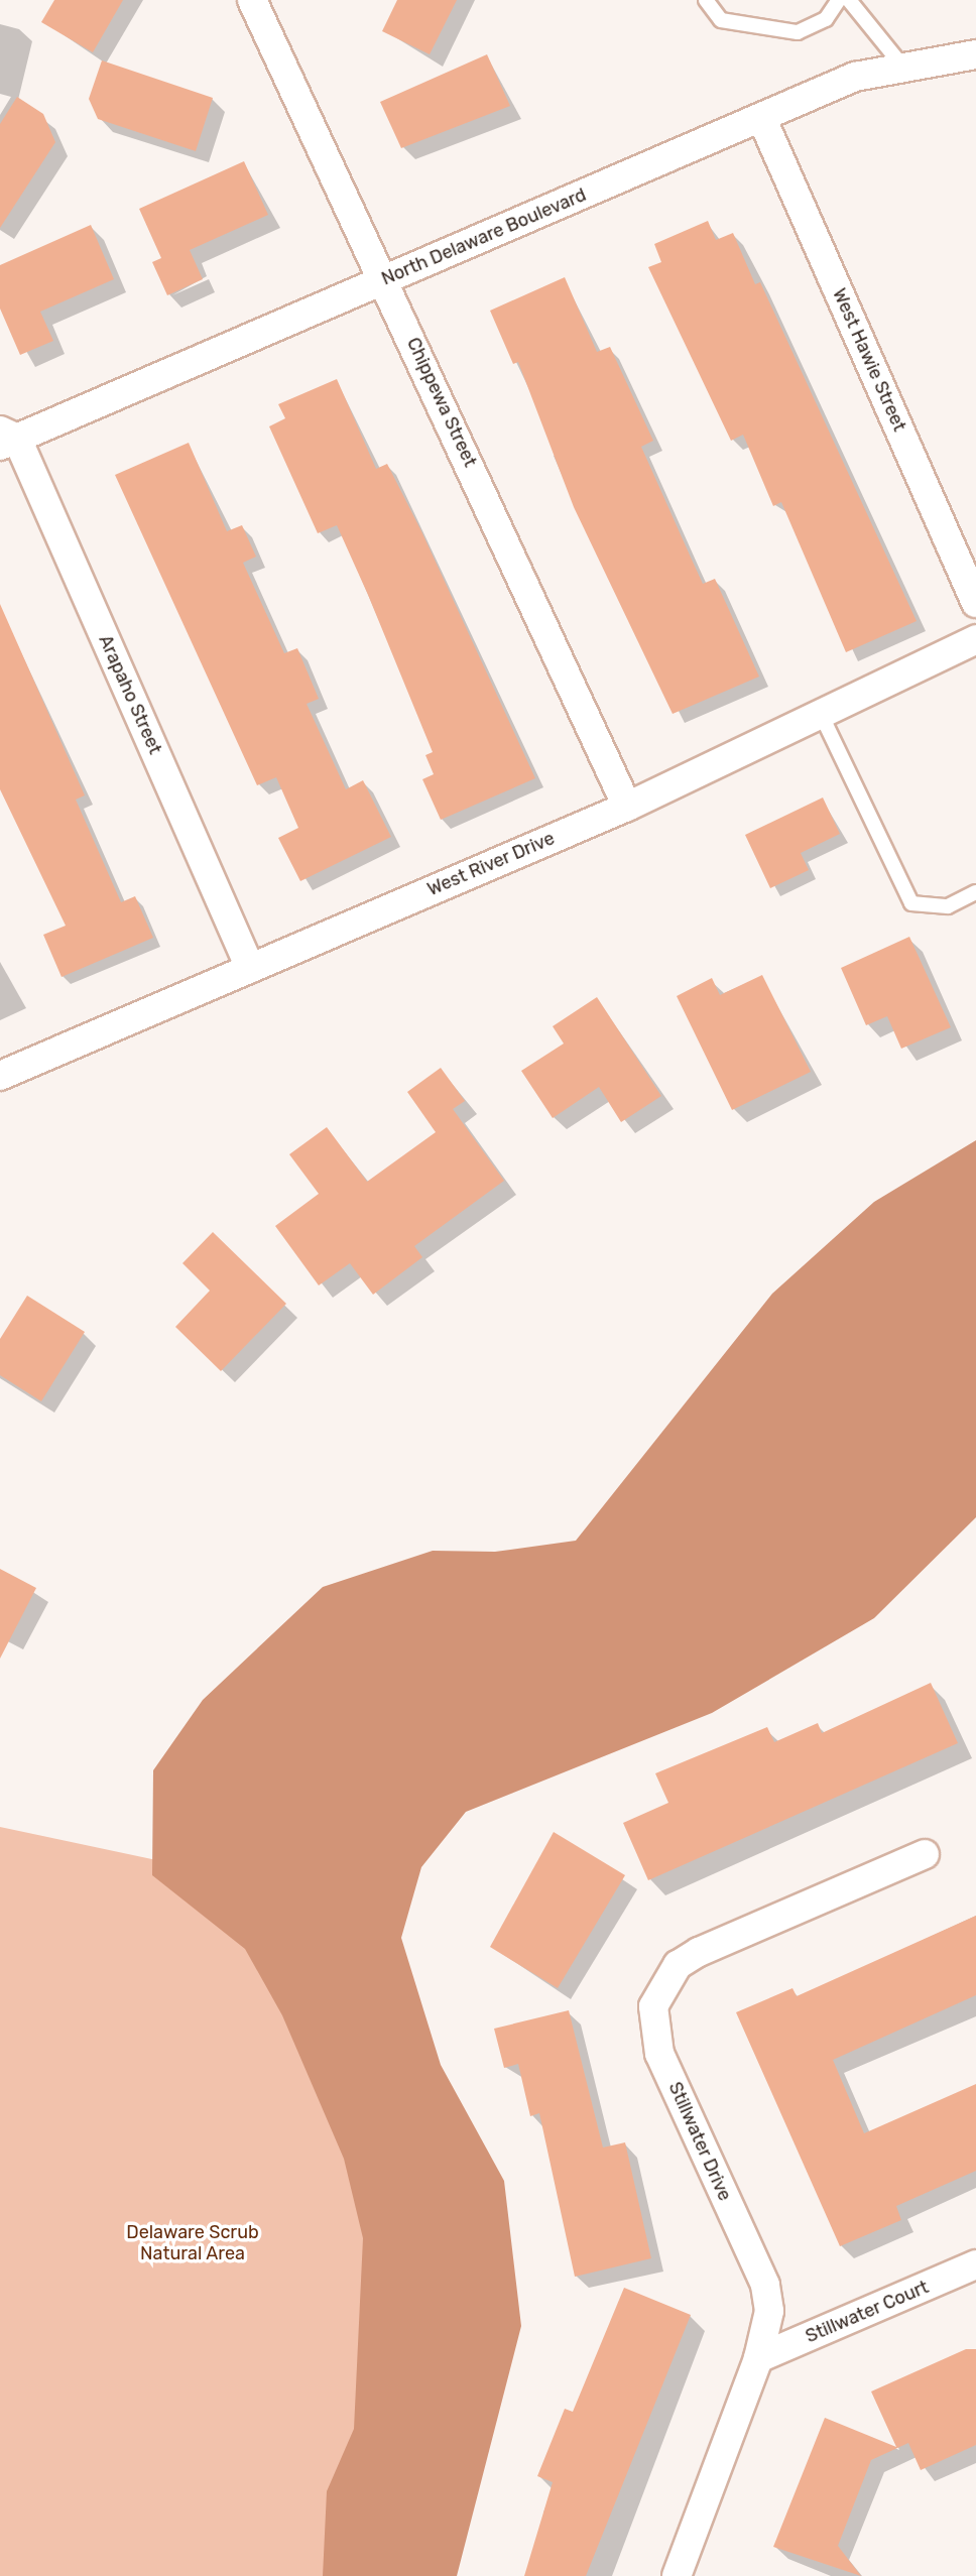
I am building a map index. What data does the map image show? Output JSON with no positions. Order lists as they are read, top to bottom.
{
  "streets": {
    "street": [
      "North Delaware Boulevard",
      "West Hawie Street",
      "Chippewa Street",
      "Arapaho Street",
      "West River Drive",
      "Stillwater Drive",
      "Stillwater Court"
    ]
  },
  "crossings": [
    ["North Delaware Boulevard", "West Hawie Street"],
    ["North Delaware Boulevard", "Chippewa Street"],
    ["North Delaware Boulevard", "Arapaho Street"],
    ["Chippewa Street", "West River Drive"],
    ["Arapaho Street", "West River Drive"],
    ["Stillwater Drive", "Stillwater Court"]
  ],
  "parks": ["Delaware Scrub Natural Area"]
}
